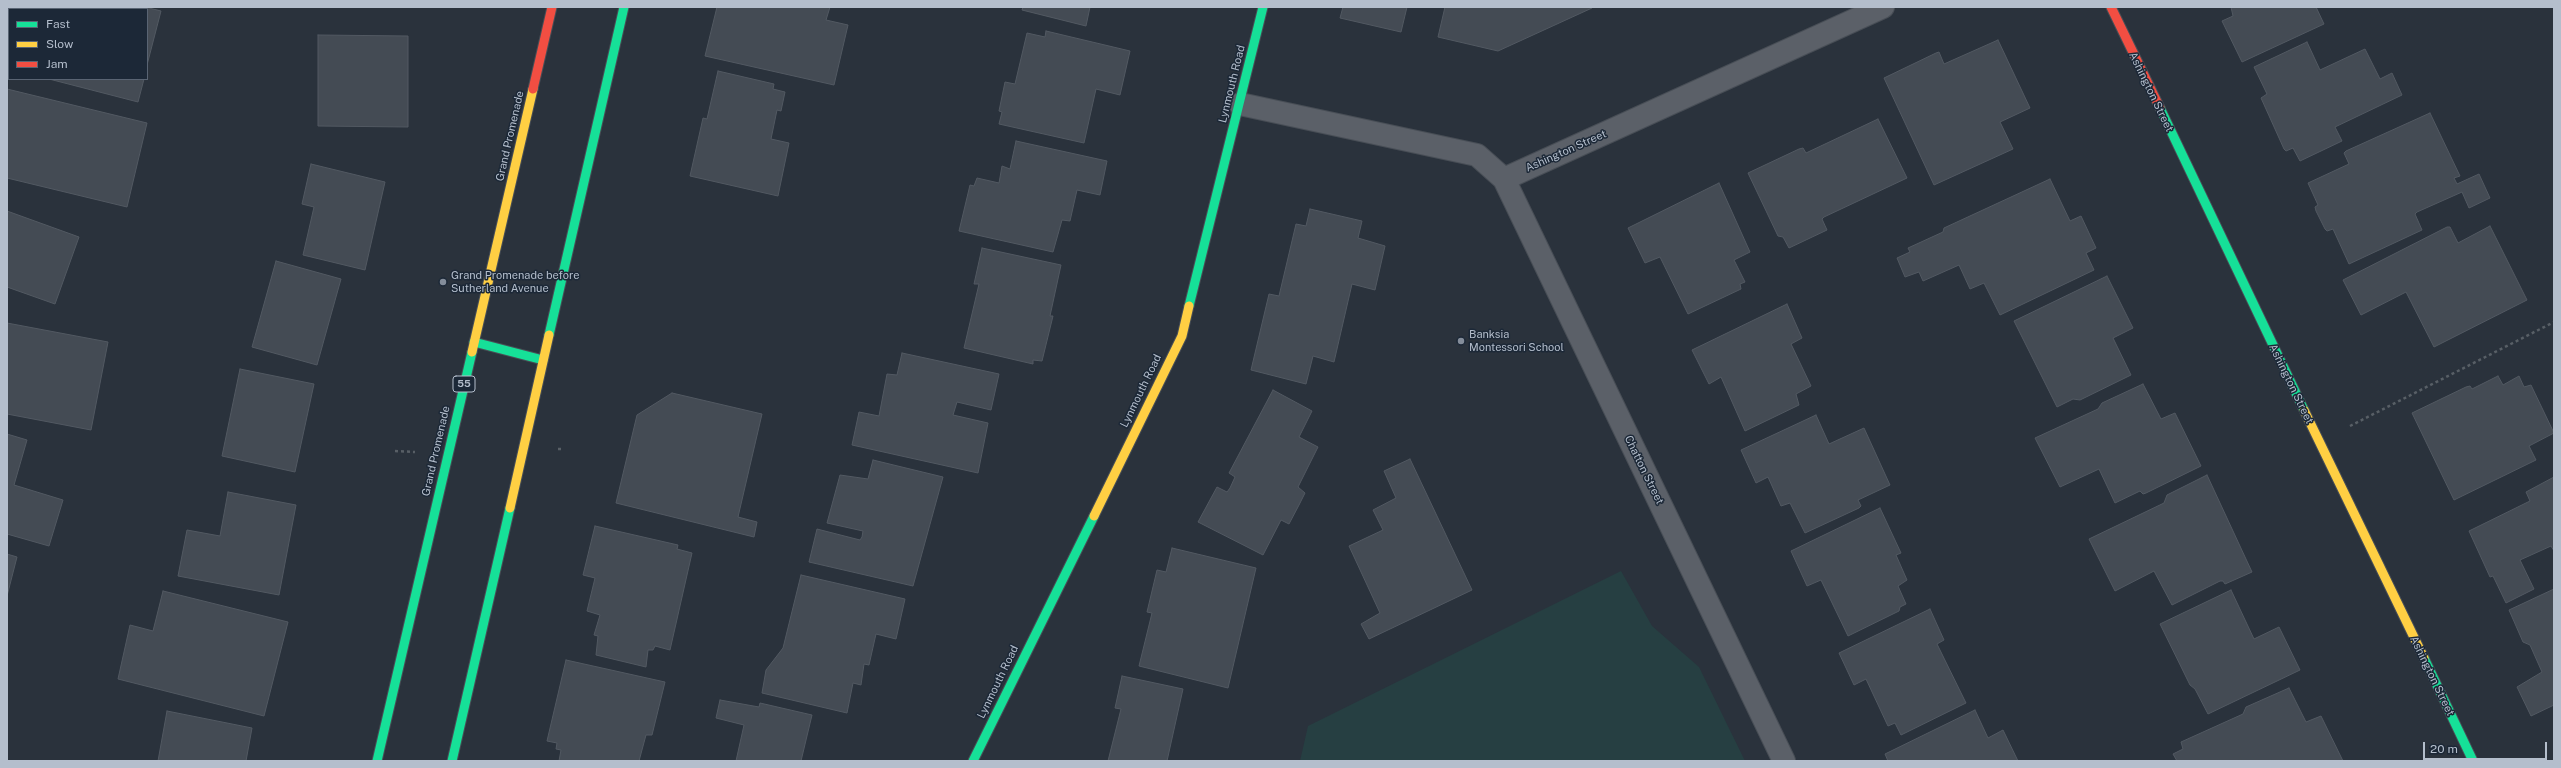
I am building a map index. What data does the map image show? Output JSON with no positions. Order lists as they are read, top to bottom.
{
  "streets": {
    "street": [
      "Lynmouth Road",
      "Ashington Street",
      "Grand Promenade",
      "55",
      "Chatton Street"
    ]
  },
  "crossings": [
    ["Ashington Street", "Chatton Street"]
  ],
  "places": ["Grand Promenade before Sutherland Avenue", "Banksia Montessori School"],
  "legend": ["Fast", "Slow", "Jam"],
  "scale_bar": "20 m"
}
